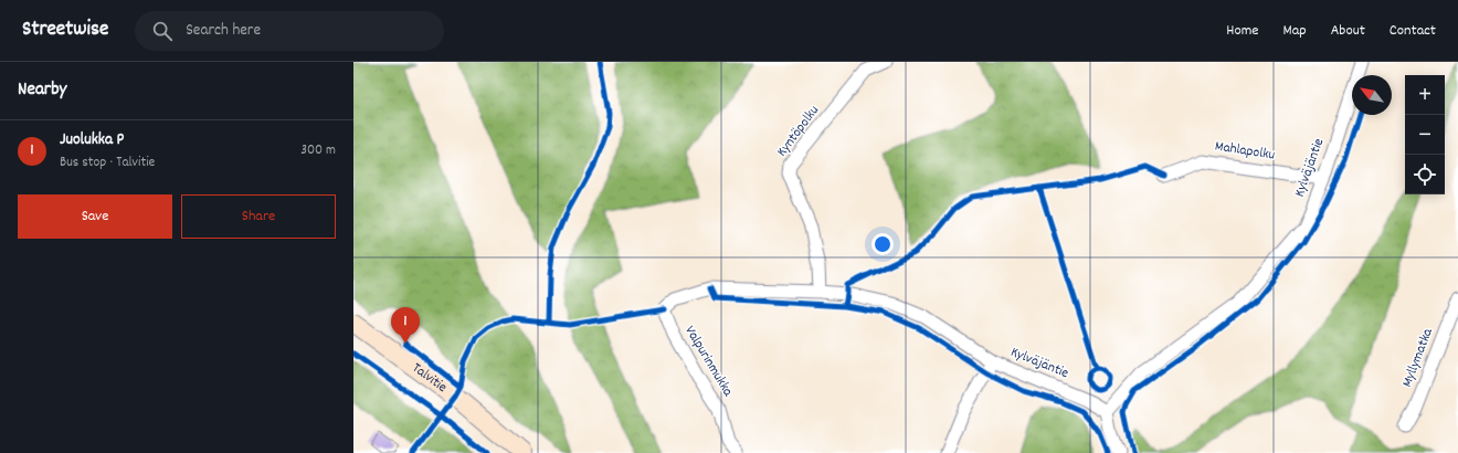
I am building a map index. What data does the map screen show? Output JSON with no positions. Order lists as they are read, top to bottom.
{
  "streets": {
    "street": [
      "Kyntöpolku",
      "Mahlapolku",
      "Kylväjäntie",
      "Myllymatka",
      "Valpurinmukka",
      "Talvitie"
    ]
  },
  "crossings": [
    ["Kyntöpolku", "Kylväjäntie"],
    ["Mahlapolku", "Kylväjäntie"],
    ["Kylväjäntie", "Valpurinmukka"]
  ],
  "north": "top left",
  "page": {
    "header": "Streetwise",
    "search": "Search here",
    "nav": [
      "Home",
      "Map",
      "About",
      "Contact"
    ],
    "heading": "Nearby",
    "map_buttons": ["+", "−"],
    "list": [
      {
        "mark": "1",
        "name": "Juolukka P",
        "note": "Bus stop · Talvitie",
        "value": "300 m"
      }
    ],
    "buttons": ["Save", "Share"],
    "pins": "1"
  }
}
